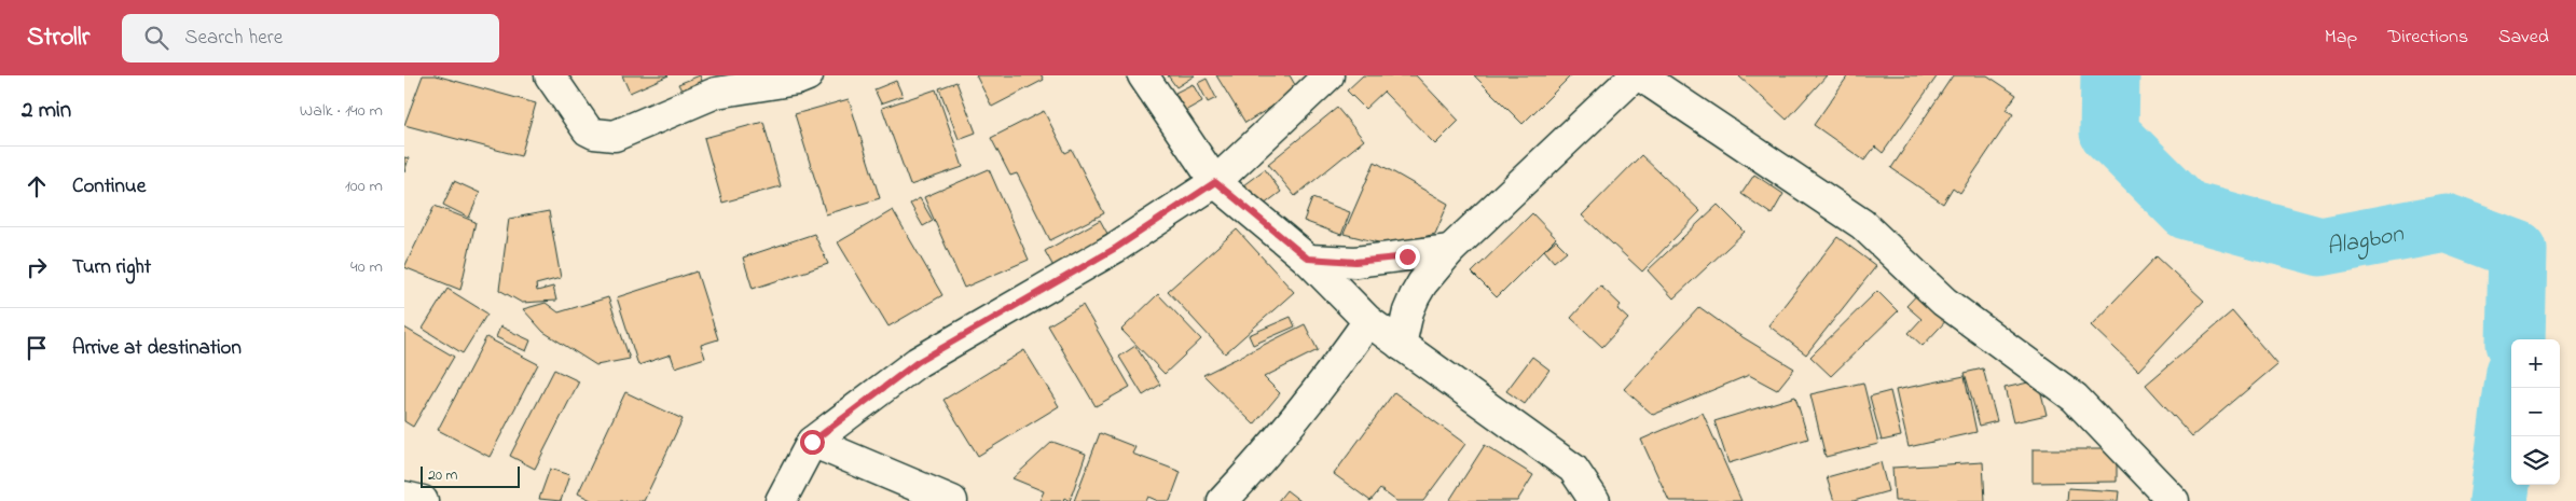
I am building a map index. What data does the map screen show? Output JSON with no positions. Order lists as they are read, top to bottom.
{
  "water": ["Alagbon"],
  "scale_bar": "20 m",
  "page": {
    "header": "Strollr",
    "search": "Search here",
    "nav": ["Map", "Directions", "Saved"],
    "heading": ["2 min", "Walk · 140 m"],
    "list": [
      ["Continue", "100 m"],
      ["Turn right", "40 m"],
      "Arrive at destination"
    ],
    "map_buttons": ["+", "−"],
    "scale": "20 m"
  }
}
